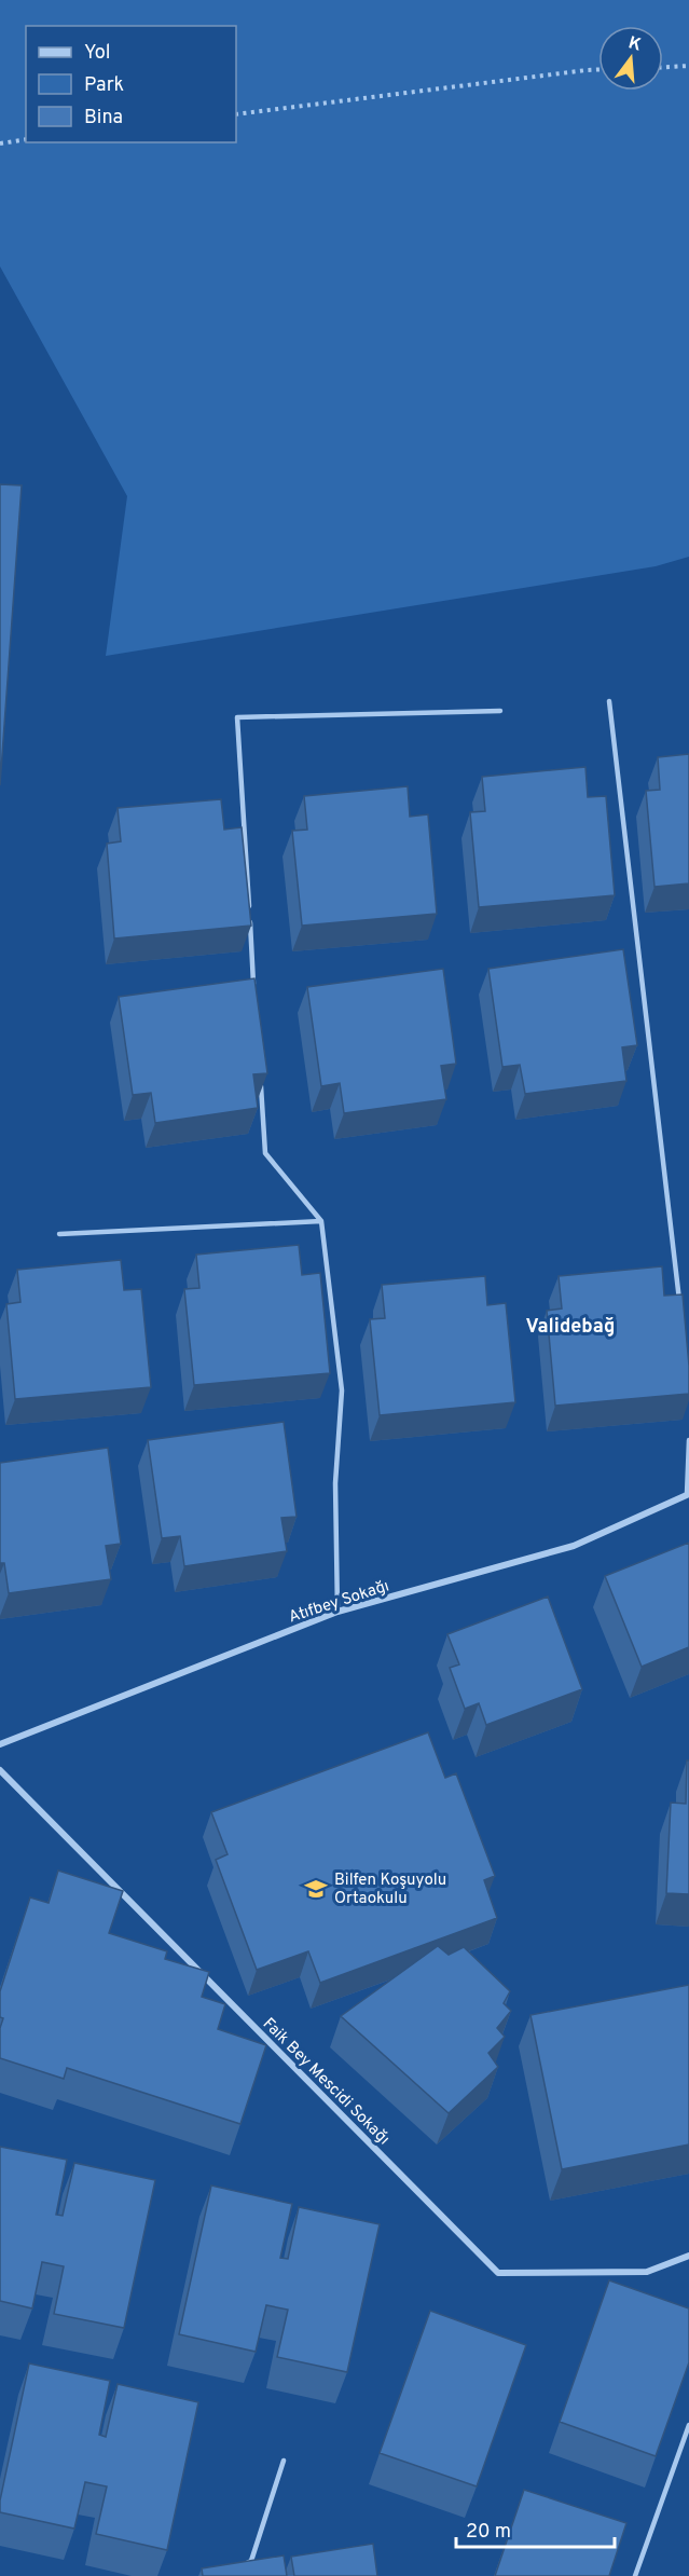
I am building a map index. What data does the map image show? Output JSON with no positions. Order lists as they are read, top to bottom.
{
  "streets": {
    "street": ["Atıfbey Sokağı", "Faik Bey Mescidi Sokağı"]
  },
  "districts": ["Validebağ"],
  "places": {
    "school or university": ["Bilfen Koşuyolu Ortaokulu"]
  },
  "legend": ["Yol", "Park", "Bina"],
  "scale_bar": "20 m",
  "north": "top"
}
